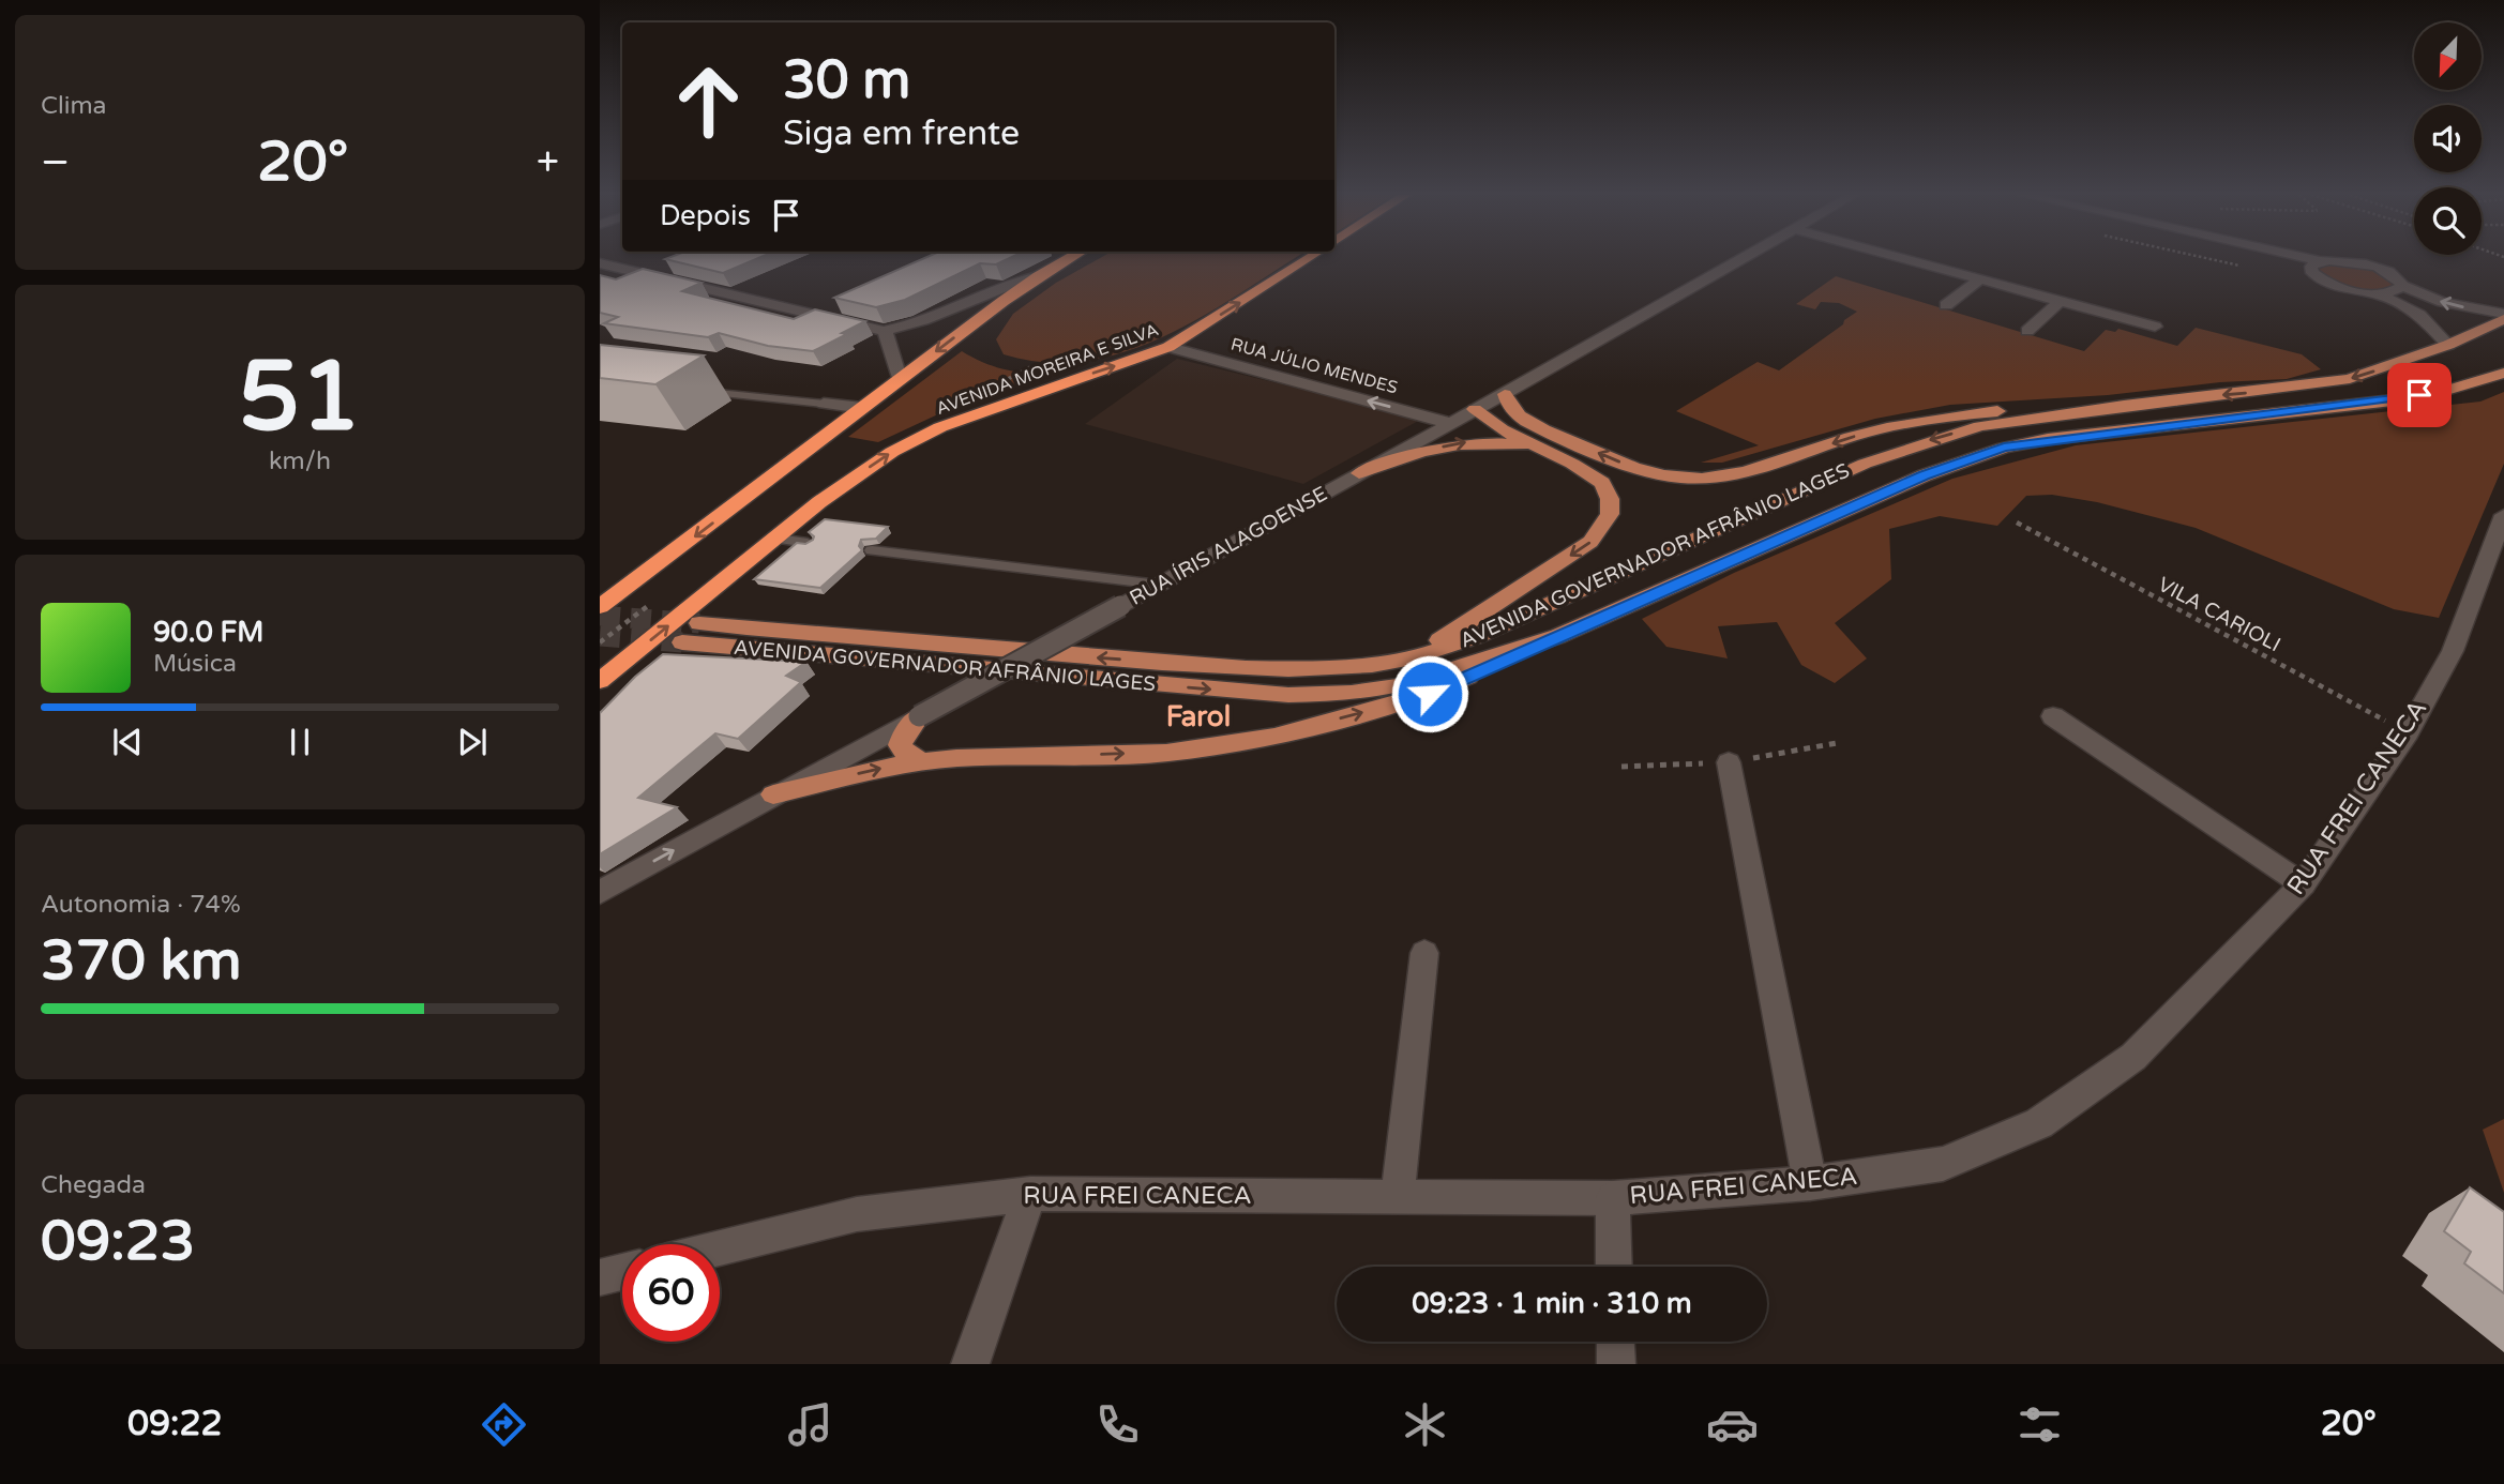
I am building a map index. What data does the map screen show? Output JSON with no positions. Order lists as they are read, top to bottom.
{
  "streets": {
    "highway": ["AVENIDA MOREIRA E SILVA"],
    "main road": ["AVENIDA GOVERNADOR AFRÂNIO LAGES"],
    "street": ["RUA JÚLIO MENDES", "RUA ÍRIS ALAGOENSE", "RUA FREI CANECA"],
    "path": ["VILA CARIOLI"]
  },
  "crossings": [
    ["RUA JÚLIO MENDES", "AVENIDA MOREIRA E SILVA"],
    ["RUA JÚLIO MENDES", "RUA ÍRIS ALAGOENSE"],
    ["VILA CARIOLI", "RUA FREI CANECA"]
  ],
  "one_way": ["RUA JÚLIO MENDES"],
  "districts": ["Farol"],
  "north": "bottom left",
  "page": {
    "tile": [
      "Clima",
      ["51", "km/h"],
      ["Autonomia · 74%", "370 km"],
      ["Chegada", "09:23"]
    ],
    "turn": ["30 m", "Siga em frente"],
    "heat": ["−", "20°", "+"],
    "then": "Depois",
    "song": ["90.0 FM", "Música"],
    "limit": "60",
    "trip": "09:23 · 1 min · 310 m",
    "tabs": ["09:22", "20°"]
  }
}
